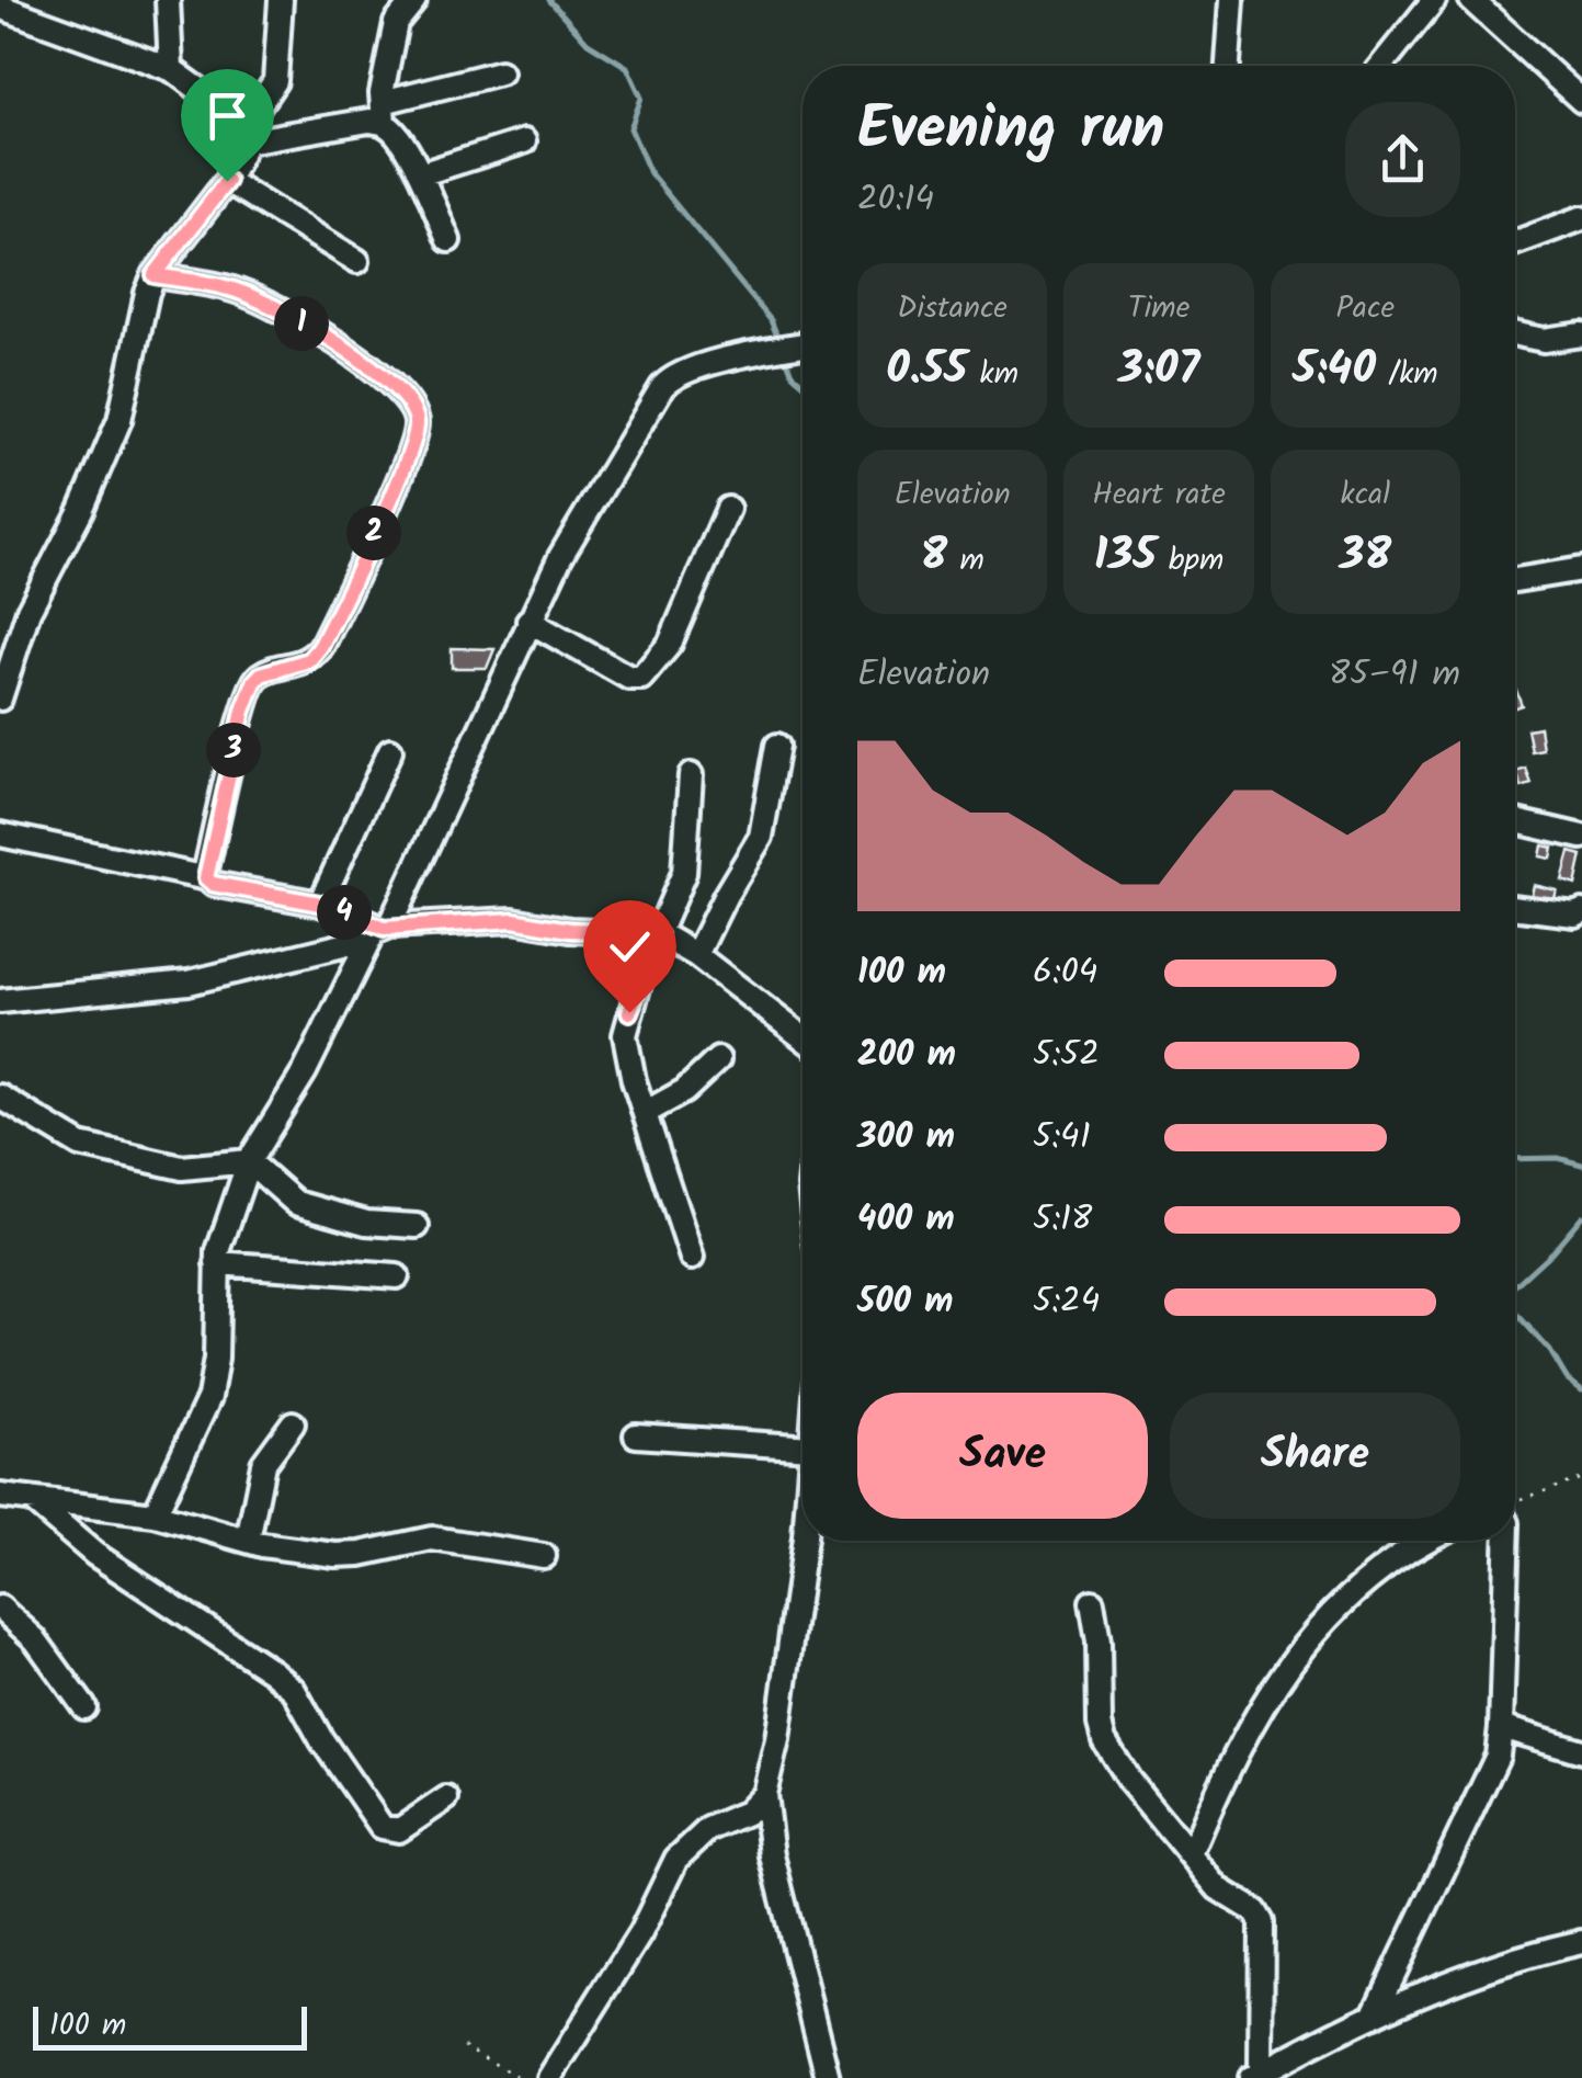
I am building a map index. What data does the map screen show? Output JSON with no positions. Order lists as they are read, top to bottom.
{
  "scale_bar": "100 m",
  "page": {
    "heading": ["Evening run", "20:14"],
    "stats": [
      ["Distance", "0.55 km"],
      ["Time", "3:07"],
      ["Pace", "5:40 /km"],
      ["Elevation", "8 m"],
      ["Heart rate", "135 bpm"],
      ["kcal", "38"]
    ],
    "pins": [
      "1",
      "2",
      "3",
      "4"
    ],
    "chart": ["Elevation", "85–91 m"],
    "list": [
      {
        "name": "100 m",
        "note": "6:04"
      },
      {
        "name": "200 m",
        "note": "5:52"
      },
      {
        "name": "300 m",
        "note": "5:41"
      },
      {
        "name": "400 m",
        "note": "5:18"
      },
      {
        "name": "500 m",
        "note": "5:24"
      }
    ],
    "buttons": ["Save", "Share"],
    "scale": "100 m"
  }
}
